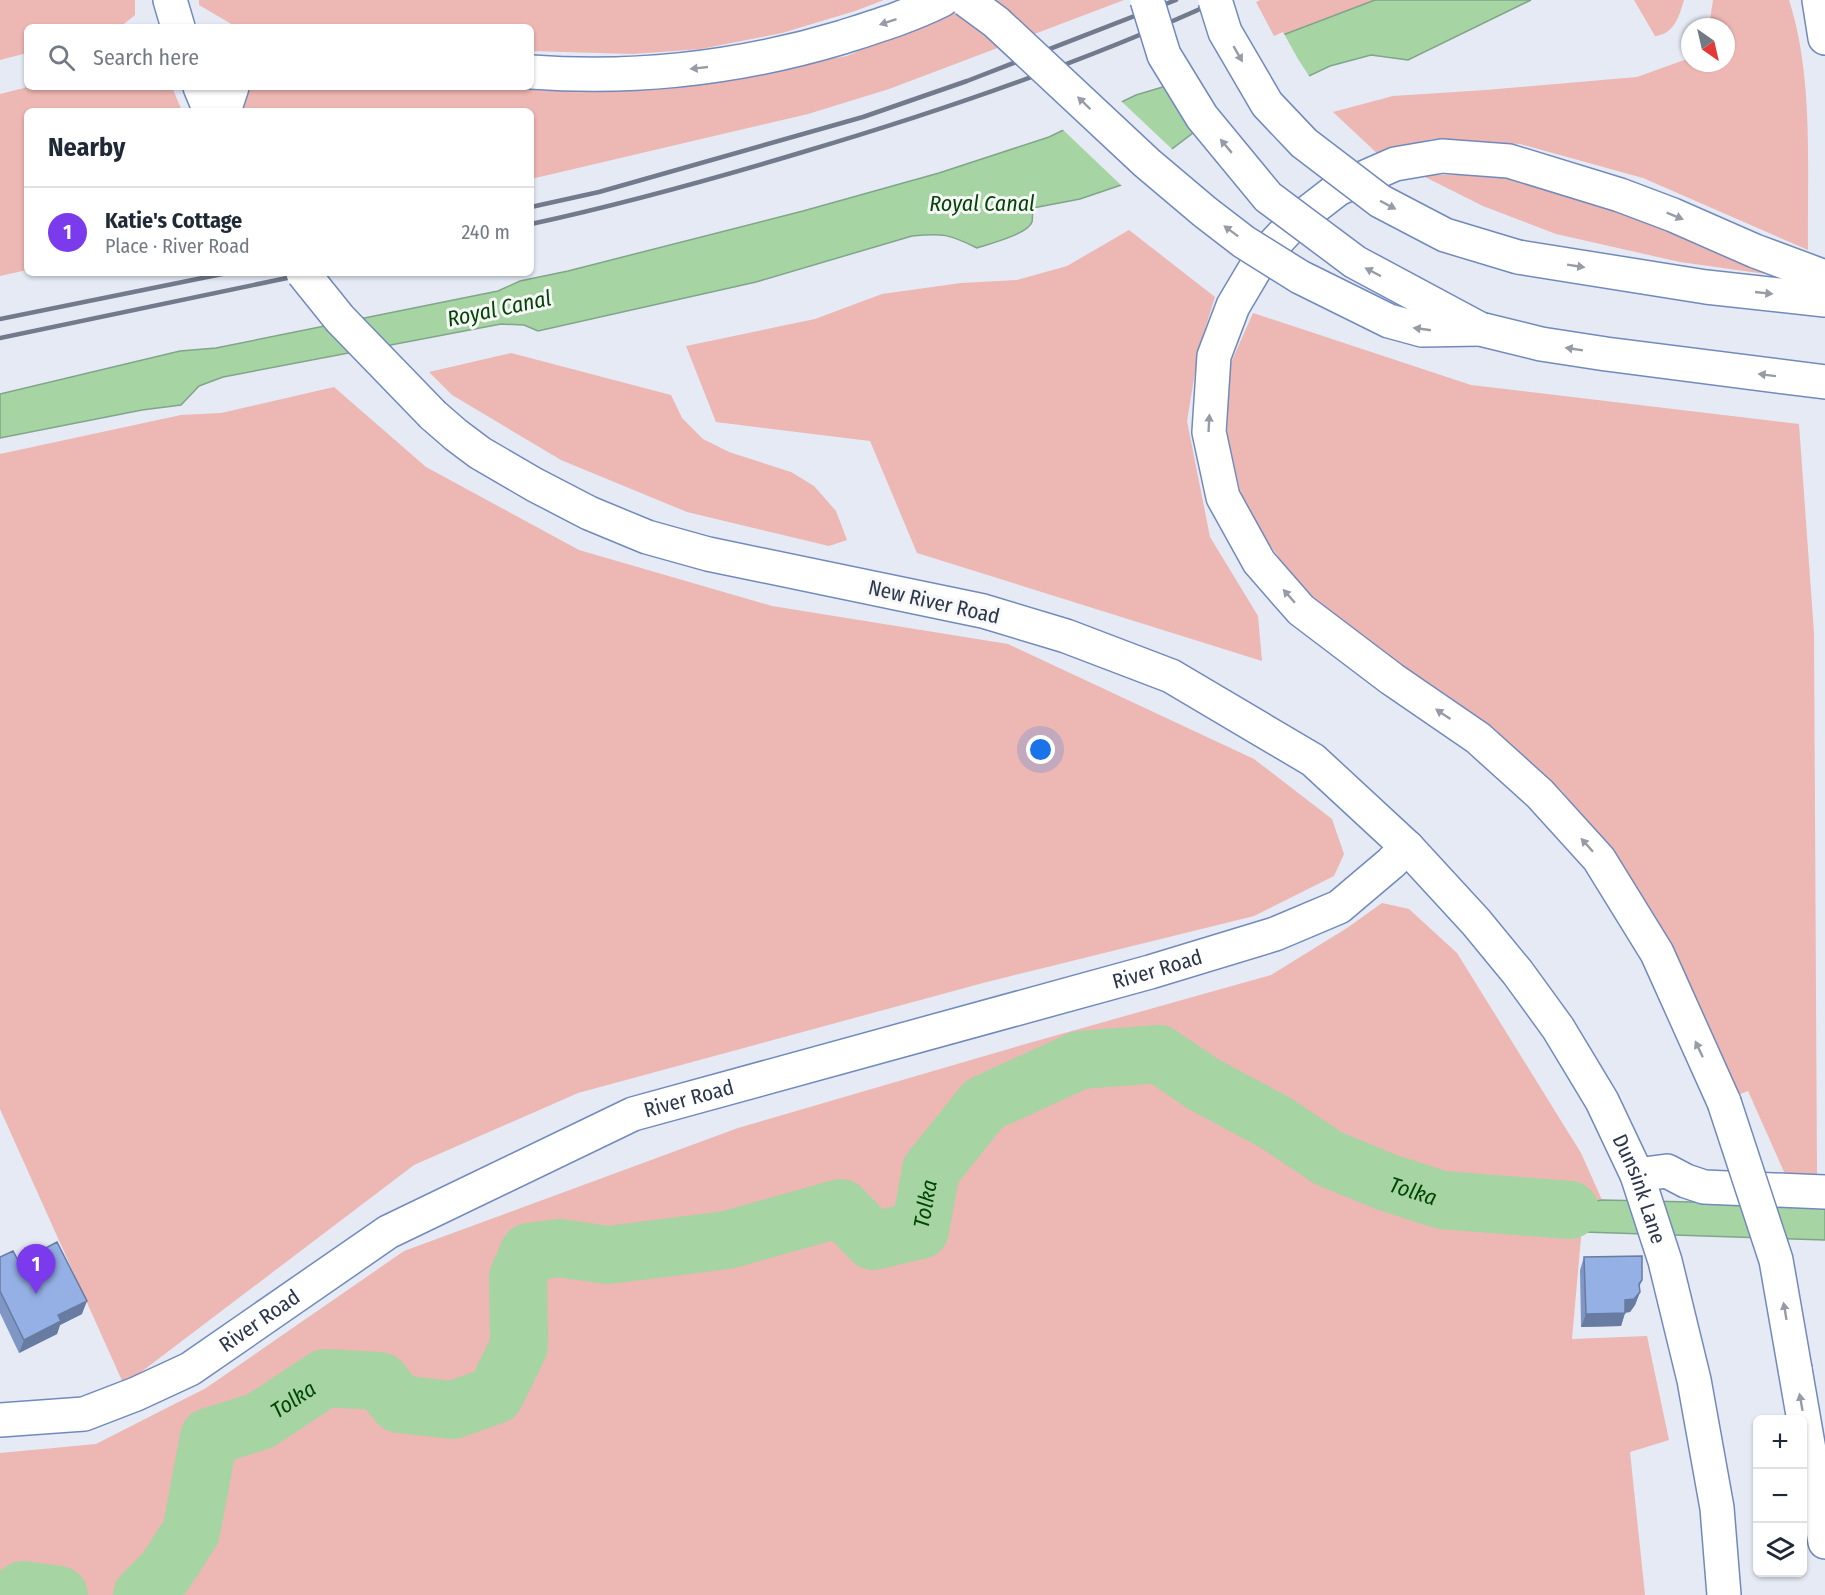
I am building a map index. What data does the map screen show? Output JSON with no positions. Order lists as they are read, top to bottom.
{
  "streets": {
    "main road": ["New River Road", "River Road", "Dunsink Lane"]
  },
  "crossings": [
    ["New River Road", "River Road"],
    ["New River Road", "Dunsink Lane"],
    ["River Road", "Dunsink Lane"]
  ],
  "water": ["Royal Canal", "Tolka"],
  "north": "bottom right",
  "page": {
    "search": "Search here",
    "heading": "Nearby",
    "list": [
      {
        "mark": "1",
        "name": "Katie's Cottage",
        "note": "Place · River Road",
        "value": "240 m"
      }
    ],
    "pins": "1",
    "map_buttons": ["+", "−"]
  }
}
